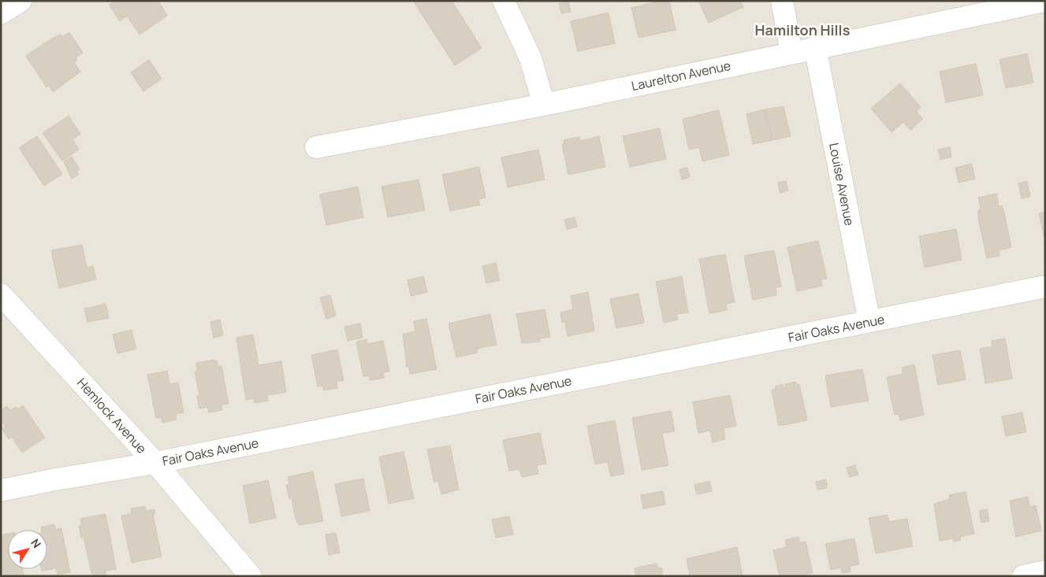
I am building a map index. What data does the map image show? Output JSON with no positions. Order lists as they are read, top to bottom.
{
  "streets": {
    "street": [
      "Laurelton Avenue",
      "Louise Avenue",
      "Fair Oaks Avenue",
      "Hemlock Avenue"
    ]
  },
  "crossings": [
    ["Laurelton Avenue", "Louise Avenue"],
    ["Louise Avenue", "Fair Oaks Avenue"],
    ["Fair Oaks Avenue", "Hemlock Avenue"]
  ],
  "districts": ["Hamilton Hills"],
  "north": "top right"
}
